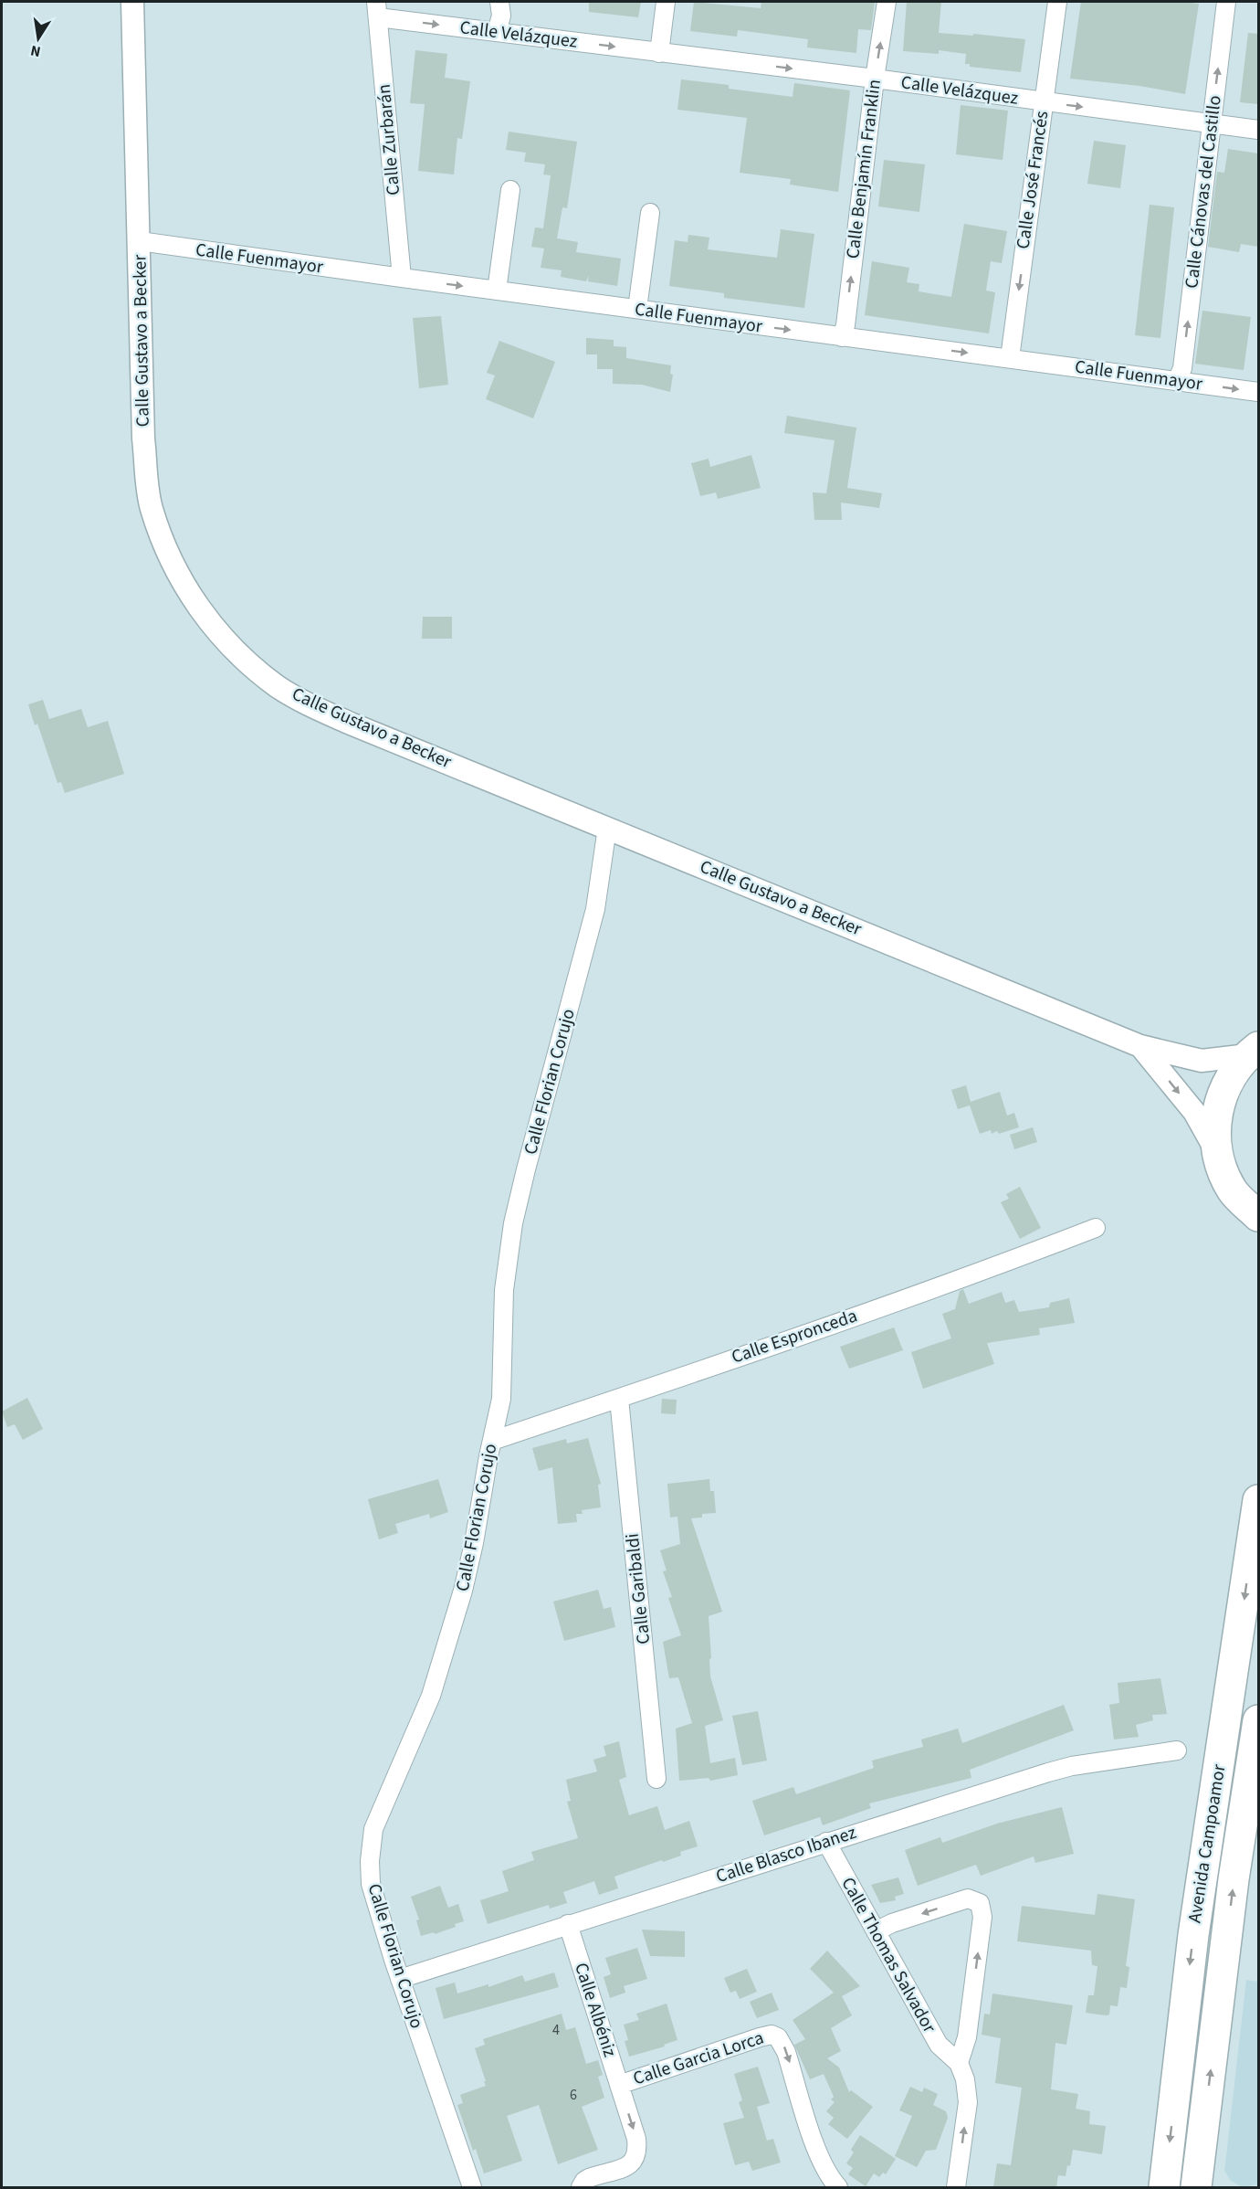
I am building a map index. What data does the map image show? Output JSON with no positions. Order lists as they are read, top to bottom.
{
  "streets": {
    "highway": ["Avenida Campoamor"],
    "street": [
      "Calle Velázquez",
      "Calle Zurbarán",
      "Calle Benjamín Franklin",
      "Calle José Francés",
      "Calle Cánovas del Castillo",
      "Calle Fuenmayor",
      "Calle Gustavo a Becker",
      "Calle Florian Corujo",
      "Calle Espronceda",
      "Calle Garibaldi",
      "Calle Blasco Ibanez",
      "Calle Thomas Salvador",
      "Calle Albéniz",
      "Calle Garcia Lorca"
    ]
  },
  "crossings": [
    ["Calle Velázquez", "Calle Zurbarán"],
    ["Calle Velázquez", "Calle Benjamín Franklin"],
    ["Calle Velázquez", "Calle José Francés"],
    ["Calle Velázquez", "Calle Cánovas del Castillo"],
    ["Calle Zurbarán", "Calle Fuenmayor"],
    ["Calle Benjamín Franklin", "Calle Fuenmayor"],
    ["Calle José Francés", "Calle Fuenmayor"],
    ["Calle Cánovas del Castillo", "Calle Fuenmayor"],
    ["Calle Fuenmayor", "Calle Gustavo a Becker"],
    ["Calle Gustavo a Becker", "Calle Florian Corujo"],
    ["Calle Florian Corujo", "Calle Espronceda"],
    ["Calle Florian Corujo", "Calle Blasco Ibanez"],
    ["Calle Espronceda", "Calle Garibaldi"],
    ["Calle Blasco Ibanez", "Calle Thomas Salvador"],
    ["Calle Blasco Ibanez", "Calle Albéniz"],
    ["Calle Albéniz", "Calle Garcia Lorca"]
  ],
  "one_way": [
    "Calle Velázquez",
    "Calle Benjamín Franklin",
    "Calle José Francés",
    "Calle Cánovas del Castillo",
    "Calle Fuenmayor"
  ],
  "house_numbers": ["4", "6"],
  "north": "bottom"
}
